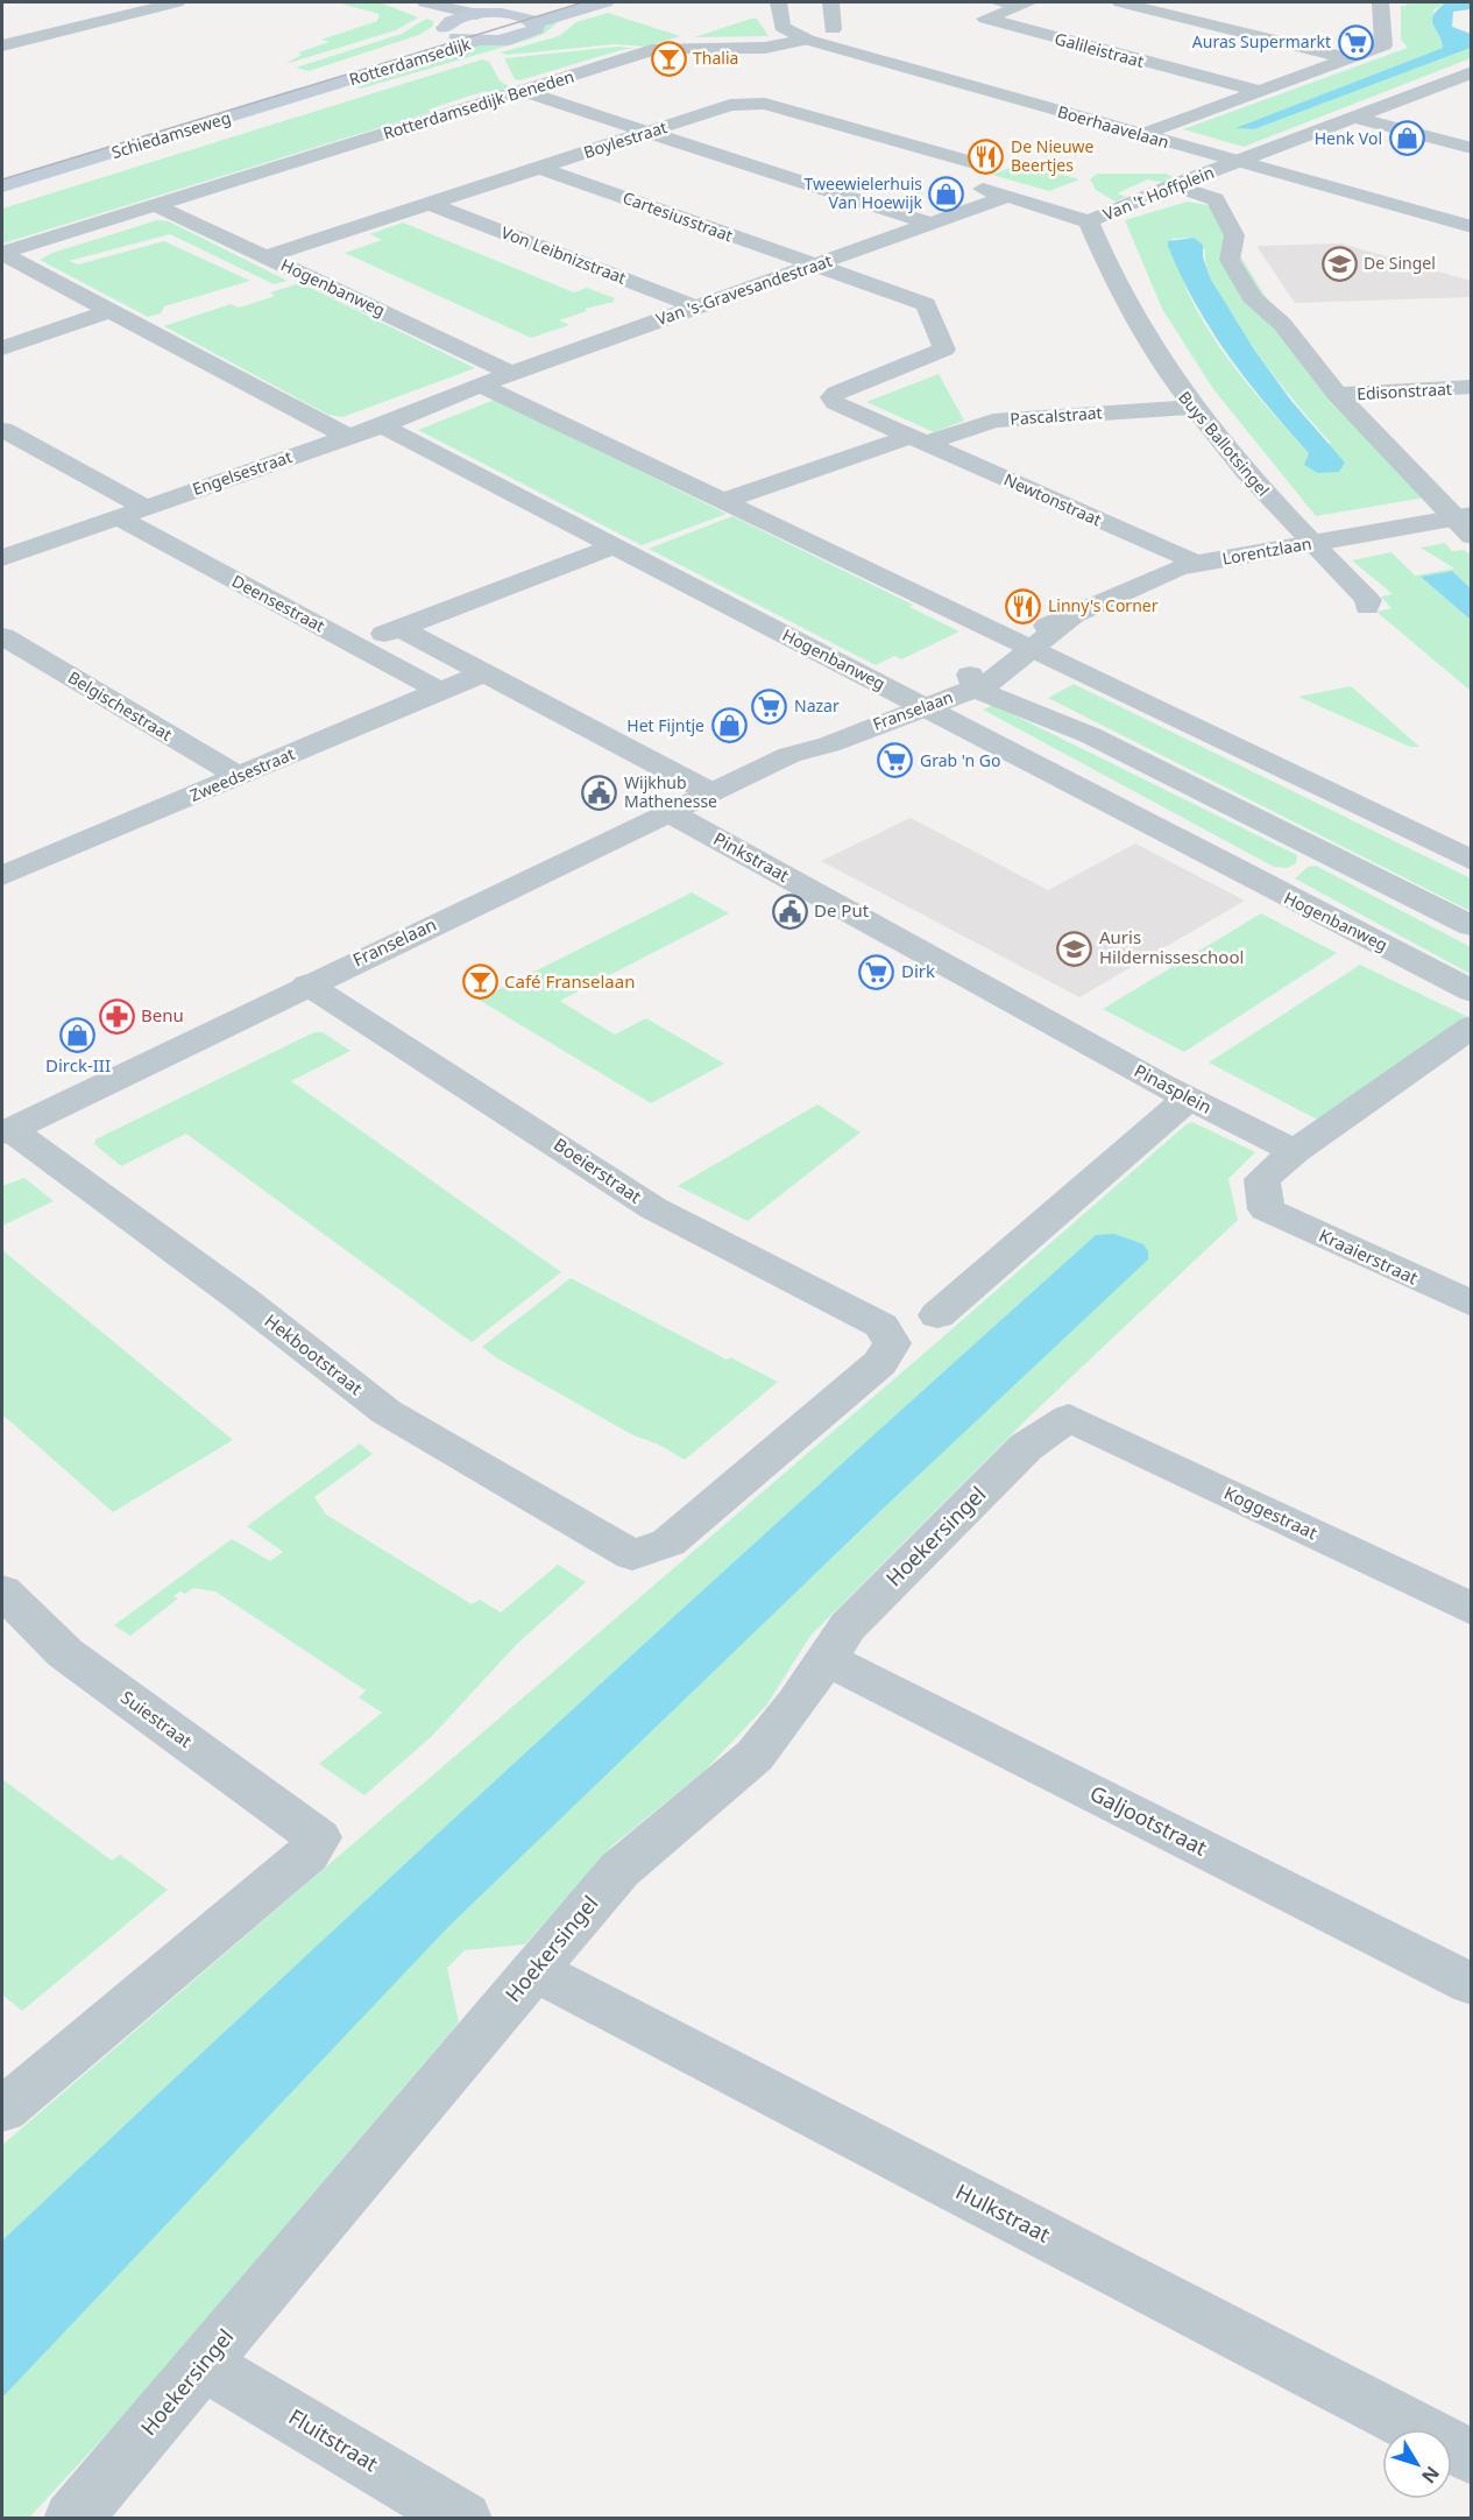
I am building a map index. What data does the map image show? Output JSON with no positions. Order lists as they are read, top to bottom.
{
  "streets": {
    "main road": ["Rotterdamsedijk", "Schiedamseweg"],
    "street": [
      "Galileistraat",
      "Rotterdamsedijk Beneden",
      "Boerhaavelaan",
      "Boylestraat",
      "Van 't Hoffplein",
      "Cartesiusstraat",
      "Von Leibnizstraat",
      "Hogenbanweg",
      "Van 's-Gravesandestraat",
      "Edisonstraat",
      "Pascalstraat",
      "Buys Ballotsingel",
      "Engelsestraat",
      "Newtonstraat",
      "Lorentzlaan",
      "Deensestraat",
      "Belgischestraat",
      "Franselaan",
      "Zweedsestraat",
      "Pinkstraat",
      "Pinasplein",
      "Boeierstraat",
      "Kraaierstraat",
      "Hekbootstraat",
      "Koggestraat",
      "Hoekersingel",
      "Suiestraat",
      "Galjootstraat",
      "Hulkstraat",
      "Fluitstraat"
    ]
  },
  "crossings": [
    ["Rotterdamsedijk", "Schiedamseweg"],
    ["Rotterdamsedijk Beneden", "Boerhaavelaan"],
    ["Rotterdamsedijk Beneden", "Hogenbanweg"],
    ["Boerhaavelaan", "Van 't Hoffplein"],
    ["Boylestraat", "Van 't Hoffplein"],
    ["Boylestraat", "Cartesiusstraat"],
    ["Boylestraat", "Von Leibnizstraat"],
    ["Boylestraat", "Hogenbanweg"],
    ["Van 't Hoffplein", "Van 's-Gravesandestraat"],
    ["Van 't Hoffplein", "Buys Ballotsingel"],
    ["Cartesiusstraat", "Van 's-Gravesandestraat"],
    ["Cartesiusstraat", "Newtonstraat"],
    ["Von Leibnizstraat", "Van 's-Gravesandestraat"],
    ["Hogenbanweg", "Van 's-Gravesandestraat"],
    ["Hogenbanweg", "Engelsestraat"],
    ["Hogenbanweg", "Franselaan"],
    ["Van 's-Gravesandestraat", "Engelsestraat"],
    ["Van 's-Gravesandestraat", "Newtonstraat"],
    ["Pascalstraat", "Buys Ballotsingel"],
    ["Pascalstraat", "Newtonstraat"],
    ["Buys Ballotsingel", "Lorentzlaan"],
    ["Engelsestraat", "Deensestraat"],
    ["Newtonstraat", "Lorentzlaan"],
    ["Lorentzlaan", "Franselaan"],
    ["Deensestraat", "Zweedsestraat"],
    ["Belgischestraat", "Zweedsestraat"],
    ["Franselaan", "Pinkstraat"],
    ["Franselaan", "Boeierstraat"],
    ["Franselaan", "Hekbootstraat"],
    ["Pinkstraat", "Pinasplein"],
    ["Pinasplein", "Kraaierstraat"],
    ["Boeierstraat", "Hekbootstraat"],
    ["Koggestraat", "Hoekersingel"],
    ["Hoekersingel", "Galjootstraat"],
    ["Hoekersingel", "Hulkstraat"],
    ["Hoekersingel", "Fluitstraat"]
  ],
  "places": {
    "supermarket": [
      "Auras Supermarkt",
      "Nazar",
      "Grab 'n Go",
      "Dirk"
    ],
    "bar": ["Thalia", "Café Franselaan"],
    "shop": [
      "Henk Vol",
      "Tweewielerhuis Van Hoewijk",
      "Het Fijntje",
      "Dirck-III"
    ],
    "restaurant": ["De Nieuwe Beertjes", "Linny's Corner"],
    "school or university": ["De Singel", "Auris Hildernisseschool"],
    "public building": ["Wijkhub Mathenesse", "De Put"],
    "pharmacy": ["Benu"]
  },
  "north": "bottom right"
}
